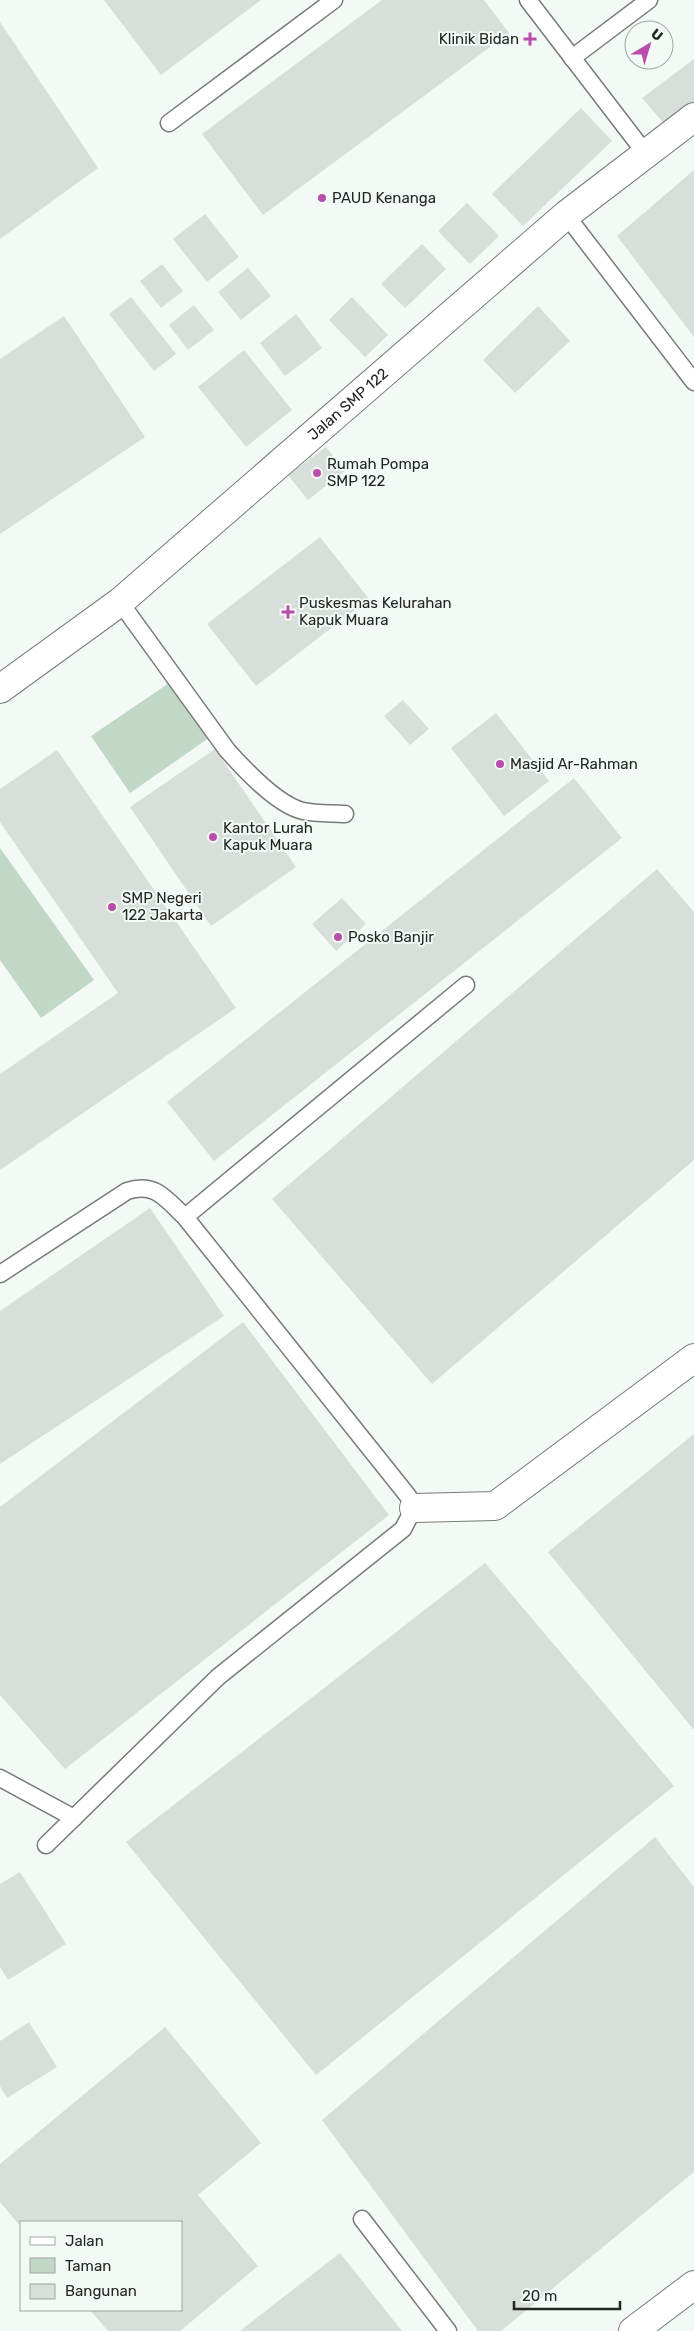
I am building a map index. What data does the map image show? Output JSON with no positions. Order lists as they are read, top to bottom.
{
  "streets": {
    "street": ["Jalan SMP 122"]
  },
  "places": {
    "health": ["Klinik Bidan", "Puskesmas Kelurahan Kapuk Muara"],
    "other": [
      "PAUD Kenanga",
      "Rumah Pompa SMP 122",
      "Masjid Ar-Rahman",
      "Kantor Lurah Kapuk Muara",
      "SMP Negeri 122 Jakarta",
      "Posko Banjir"
    ]
  },
  "legend": ["Jalan", "Taman", "Bangunan"],
  "scale_bar": "20 m",
  "north": "top right"
}
